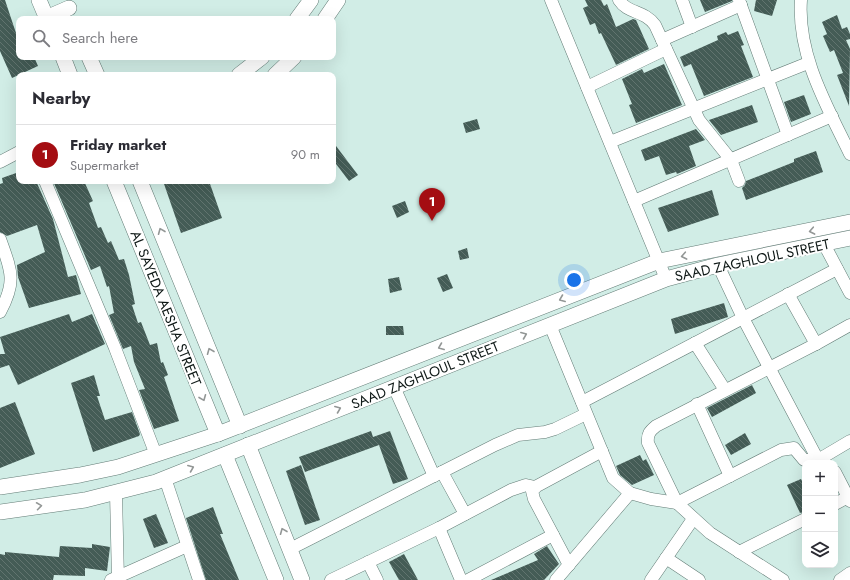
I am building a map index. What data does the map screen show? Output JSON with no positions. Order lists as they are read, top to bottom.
{
  "streets": {
    "street": ["SAAD ZAGHLOUL STREET", "AL SAYEDA AESHA STREET"]
  },
  "crossings": [
    ["SAAD ZAGHLOUL STREET", "AL SAYEDA AESHA STREET"]
  ],
  "page": {
    "search": "Search here",
    "heading": "Nearby",
    "list": [
      {
        "mark": "1",
        "name": "Friday market",
        "note": "Supermarket",
        "value": "90 m"
      }
    ],
    "pins": "1",
    "map_buttons": ["+", "−"]
  }
}
